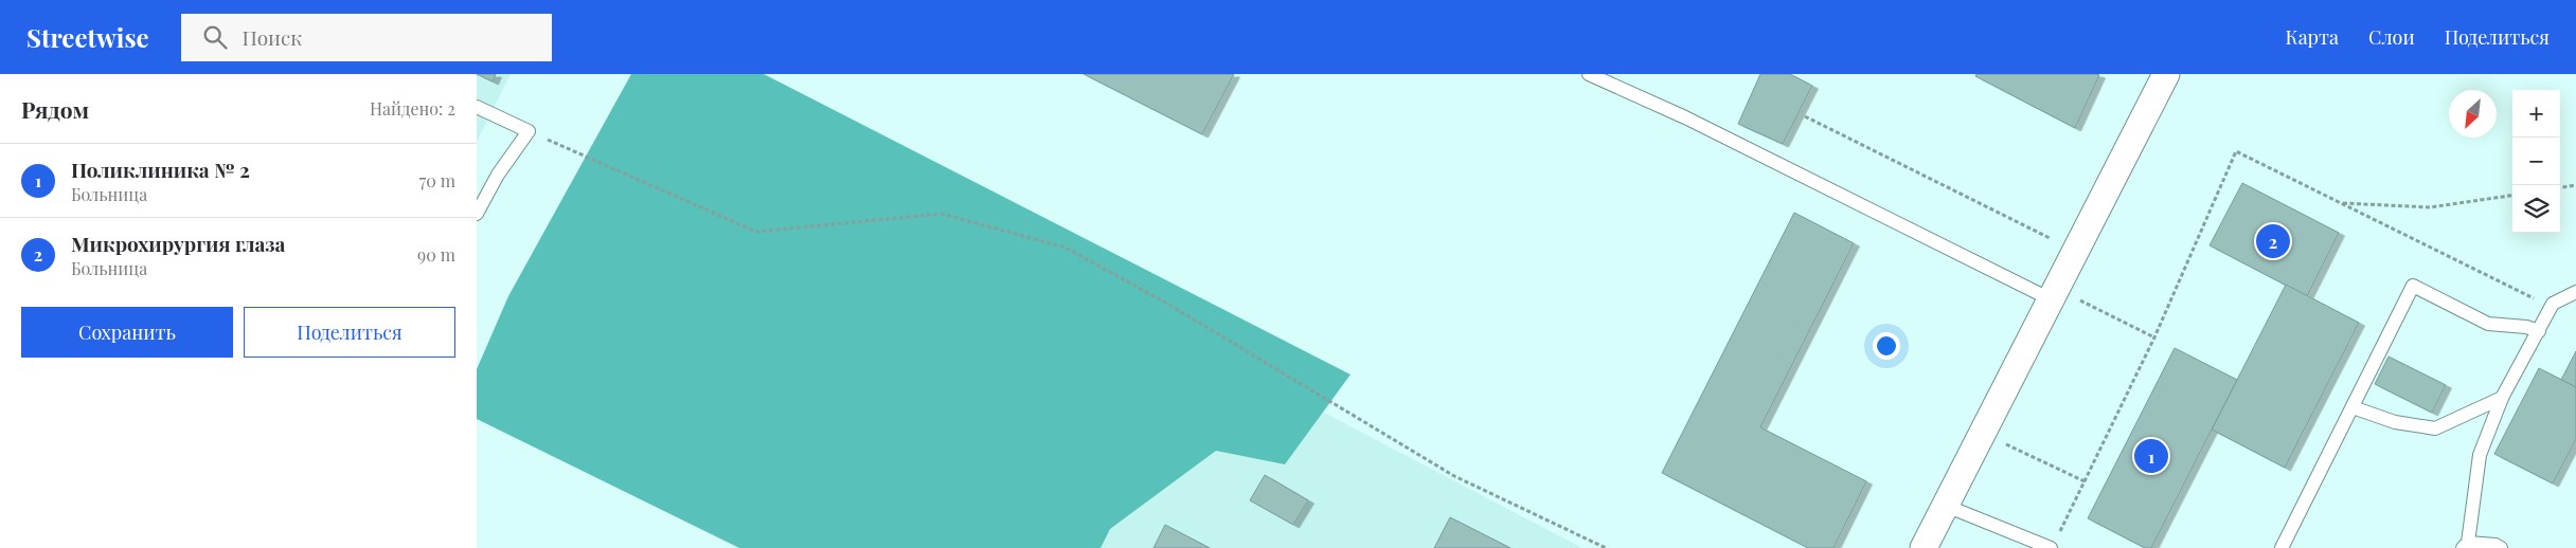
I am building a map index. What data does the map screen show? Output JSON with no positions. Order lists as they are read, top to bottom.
{
  "north": "bottom left",
  "page": {
    "header": "Streetwise",
    "search": "Поиск",
    "nav": ["Карта", "Слои", "Поделиться"],
    "heading": ["Рядом", "Найдено: 2"],
    "map_buttons": ["+", "−"],
    "list": [
      {
        "mark": "1",
        "name": "Поликлиника № 2",
        "note": "Больница",
        "value": "70 m"
      },
      {
        "mark": "2",
        "name": "Микрохирургия глаза",
        "note": "Больница",
        "value": "90 m"
      }
    ],
    "pins": ["2", "1"],
    "buttons": ["Сохранить", "Поделиться"]
  }
}
